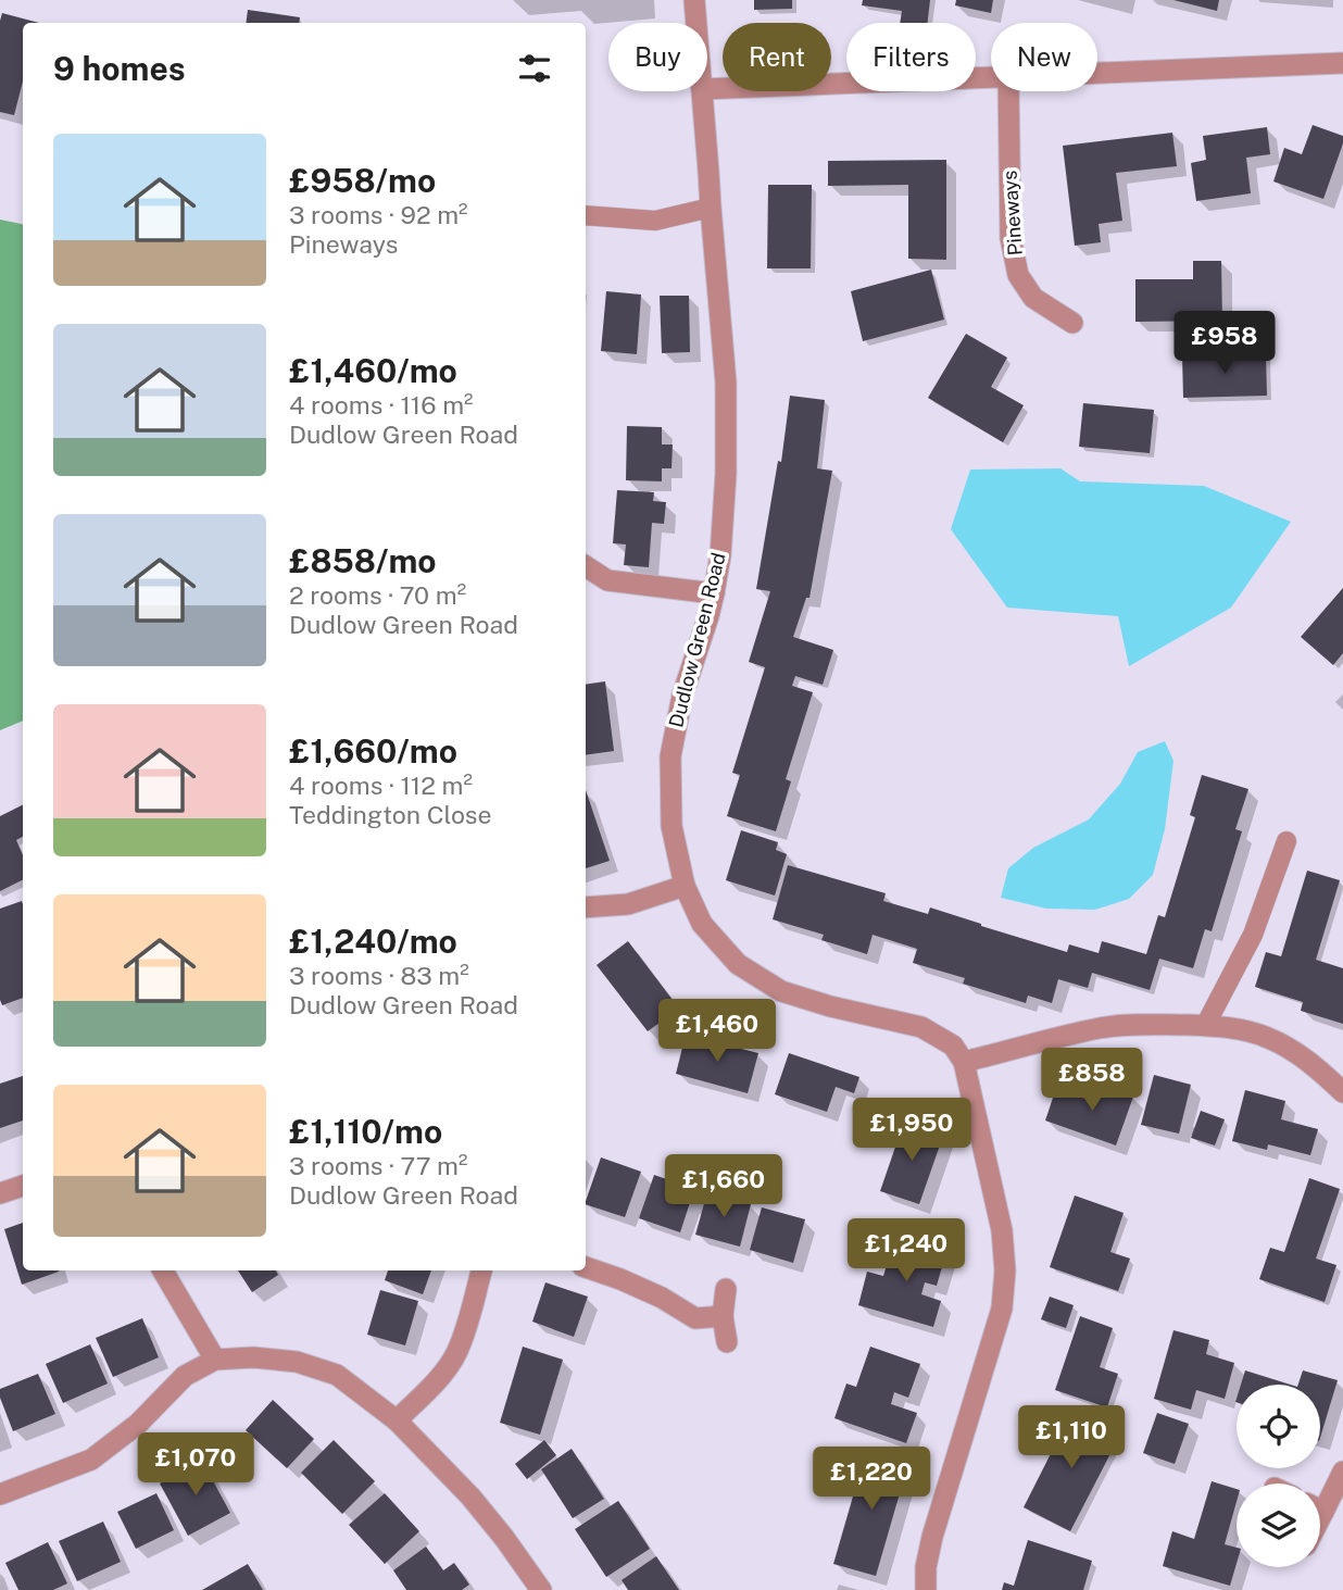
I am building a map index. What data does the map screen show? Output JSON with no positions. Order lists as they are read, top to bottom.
{
  "streets": {
    "street": ["Pineways", "Dudlow Green Road"]
  },
  "page": {
    "chip": [
      "Buy",
      "Rent",
      "Filters",
      "New"
    ],
    "heading": "9 homes",
    "list": [
      {
        "name": "£958/mo",
        "note": "3 rooms · 92 m² · Pineways"
      },
      {
        "name": "£1,460/mo",
        "note": "4 rooms · 116 m² · Dudlow Green Road"
      },
      {
        "name": "£858/mo",
        "note": "2 rooms · 70 m² · Dudlow Green Road"
      },
      {
        "name": "£1,660/mo",
        "note": "4 rooms · 112 m² · Teddington Close"
      },
      {
        "name": "£1,240/mo",
        "note": "3 rooms · 83 m² · Dudlow Green Road"
      },
      {
        "name": "£1,110/mo",
        "note": "3 rooms · 77 m² · Dudlow Green Road"
      }
    ],
    "price": [
      "£958",
      "£1,460",
      "£858",
      "£1,950",
      "£1,660",
      "£1,240",
      "£1,110",
      "£1,070",
      "£1,220"
    ]
  }
}
